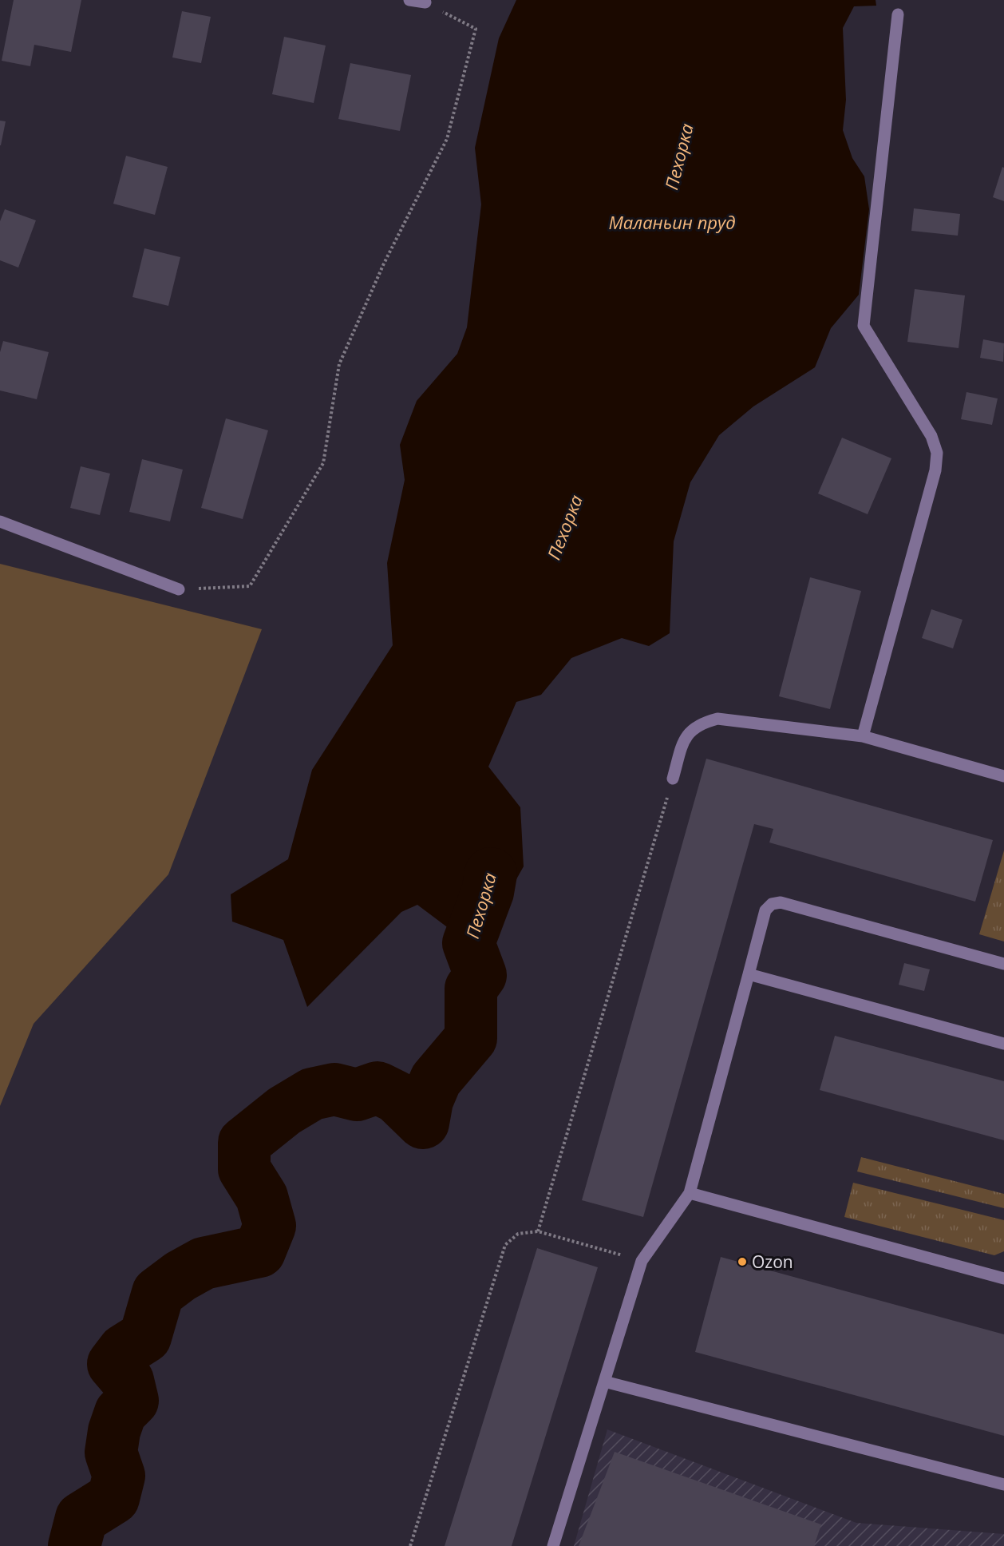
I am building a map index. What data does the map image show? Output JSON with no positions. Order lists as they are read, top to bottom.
{
  "water": ["Пехорка", "Маланьин пруд"],
  "places": ["Ozon"]
}
